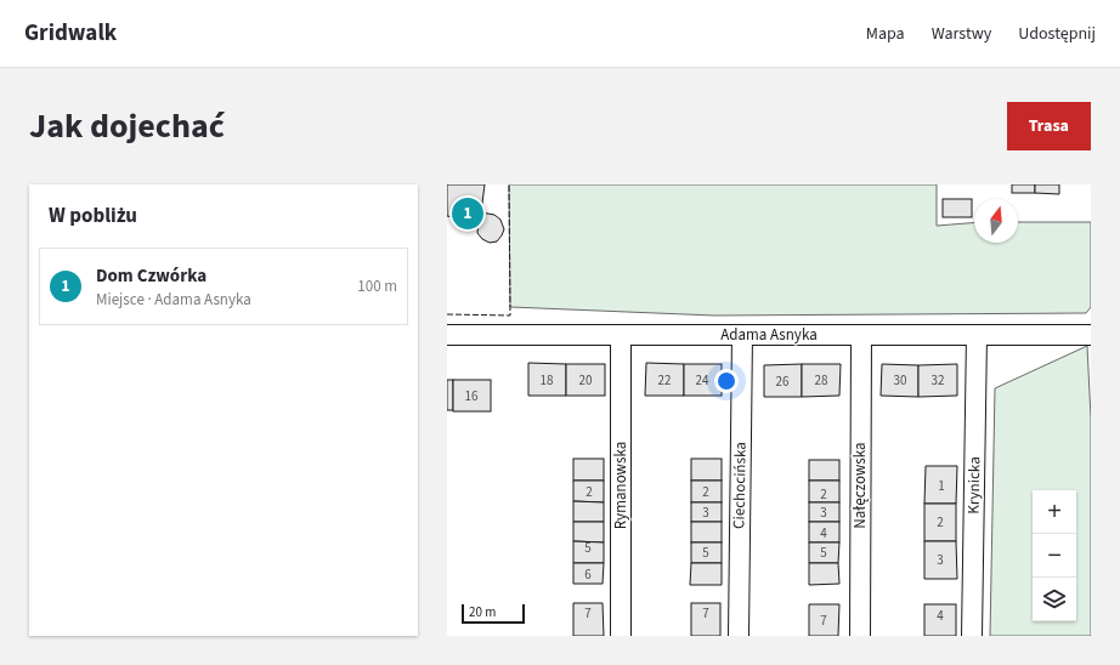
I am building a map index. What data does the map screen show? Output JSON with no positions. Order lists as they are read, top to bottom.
{
  "streets": {
    "street": [
      "Adama Asnyka",
      "Rymanowska",
      "Ciechocińska",
      "Nałęczowska",
      "Krynicka"
    ]
  },
  "crossings": [
    ["Adama Asnyka", "Rymanowska"],
    ["Adama Asnyka", "Ciechocińska"],
    ["Adama Asnyka", "Nałęczowska"],
    ["Adama Asnyka", "Krynicka"]
  ],
  "house_numbers": [
    "18",
    "20",
    "22",
    "24",
    "28",
    "30",
    "32",
    "26",
    "16",
    "1",
    "2",
    "2",
    "2",
    "3",
    "3",
    "2",
    "4",
    "5",
    "5",
    "5",
    "3",
    "6",
    "7",
    "7",
    "4",
    "7"
  ],
  "scale_bar": "20 m",
  "north": "top",
  "page": {
    "header": "Gridwalk",
    "nav": ["Mapa", "Warstwy", "Udostępnij"],
    "title": "Jak dojechać",
    "buttons": "Trasa",
    "heading": "W pobliżu",
    "pins": "1",
    "list": [
      {
        "mark": "1",
        "name": "Dom Czwórka",
        "note": "Miejsce · Adama Asnyka",
        "value": "100 m"
      }
    ],
    "map_buttons": ["+", "−"],
    "scale": "20 m"
  }
}
